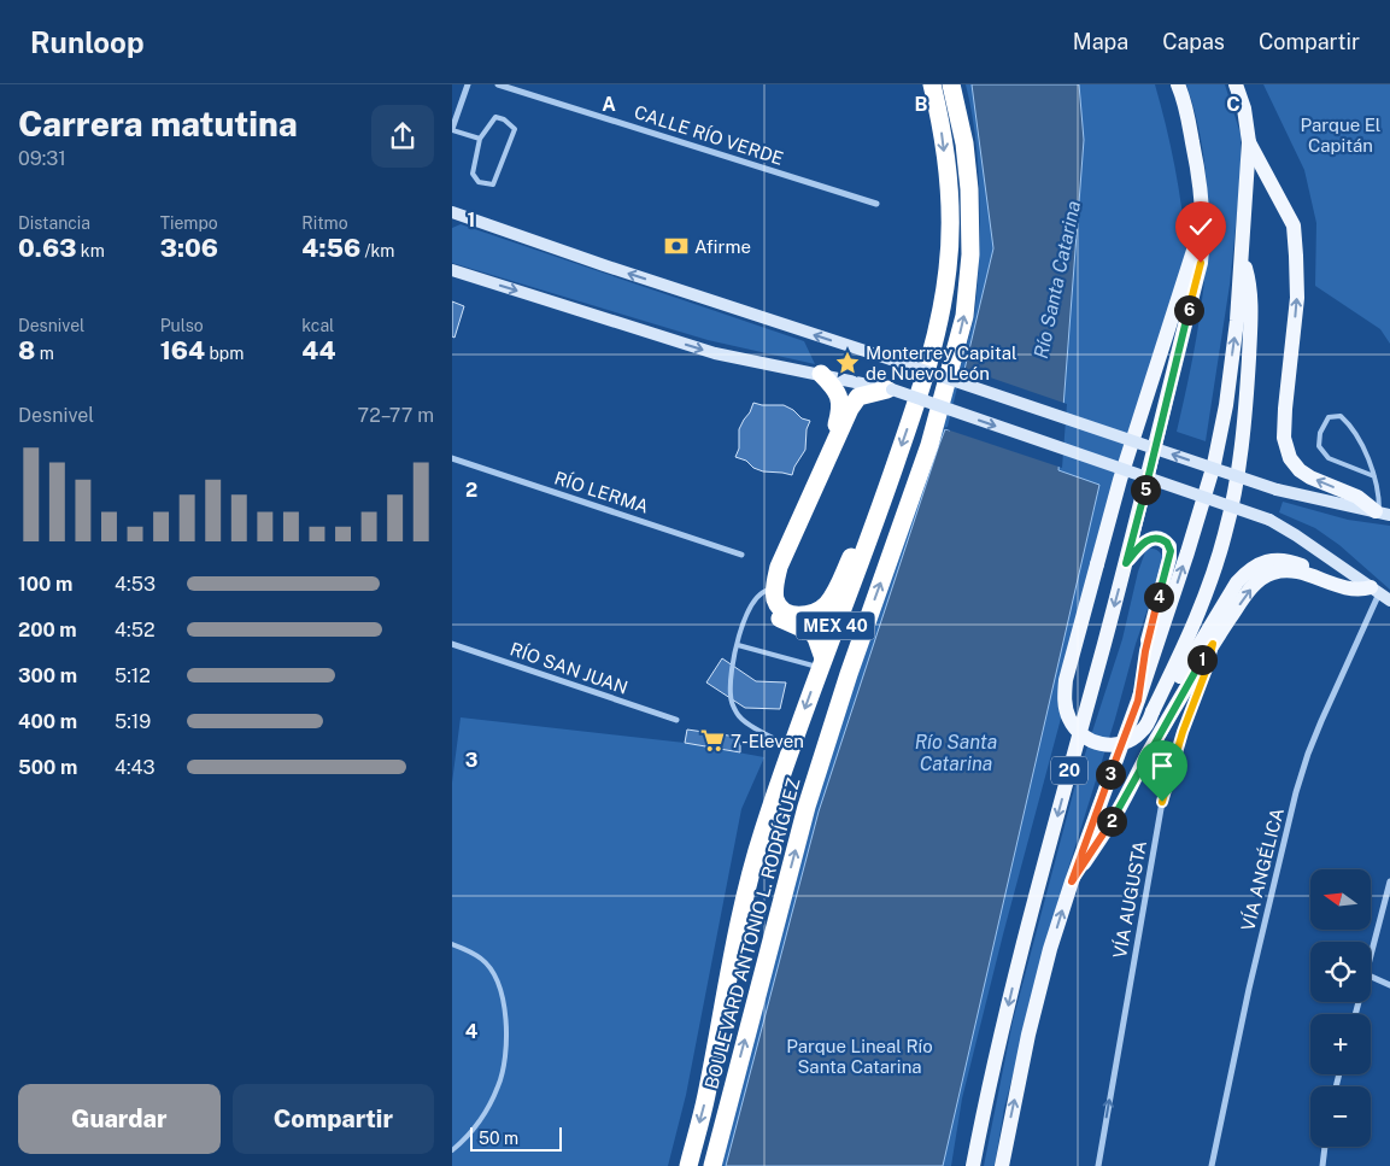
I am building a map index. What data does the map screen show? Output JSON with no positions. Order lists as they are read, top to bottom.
{
  "streets": {
    "highway": ["MEX 40", "BOULEVARD ANTONIO L. RODRÍGUEZ"],
    "main road": ["20"],
    "street": [
      "CALLE RÍO VERDE",
      "RÍO LERMA",
      "RÍO SAN JUAN",
      "VÍA ANGÉLICA",
      "VÍA AUGUSTA"
    ]
  },
  "one_way": ["VÍA AUGUSTA"],
  "water": ["Río Santa Catarina"],
  "parks": ["Parque El Capitán", "Parque Lineal Río Santa Catarina"],
  "places": {
    "bank": ["Afirme"],
    "place": ["Monterrey Capital de Nuevo León"],
    "supermarket": ["7-Eleven"]
  },
  "scale_bar": "50 m",
  "north": "left",
  "page": {
    "header": "Runloop",
    "nav": ["Mapa", "Capas", "Compartir"],
    "heading": ["Carrera matutina", "09:31"],
    "stats": [
      ["Distancia", "0.63 km"],
      ["Tiempo", "3:06"],
      ["Ritmo", "4:56 /km"],
      ["Desnivel", "8 m"],
      ["Pulso", "164 bpm"],
      ["kcal", "44"]
    ],
    "pins": [
      "6",
      "5",
      "4",
      "1",
      "3",
      "2"
    ],
    "chart": ["Desnivel", "72–77 m"],
    "list": [
      {
        "name": "100 m",
        "note": "4:53"
      },
      {
        "name": "200 m",
        "note": "4:52"
      },
      {
        "name": "300 m",
        "note": "5:12"
      },
      {
        "name": "400 m",
        "note": "5:19"
      },
      {
        "name": "500 m",
        "note": "4:43"
      }
    ],
    "map_buttons": ["+", "−"],
    "buttons": ["Guardar", "Compartir"],
    "scale": "50 m"
  },
  "grid": {
    "columns": ["A", "B", "C"],
    "rows": [
      "1",
      "2",
      "3",
      "4"
    ]
  }
}
